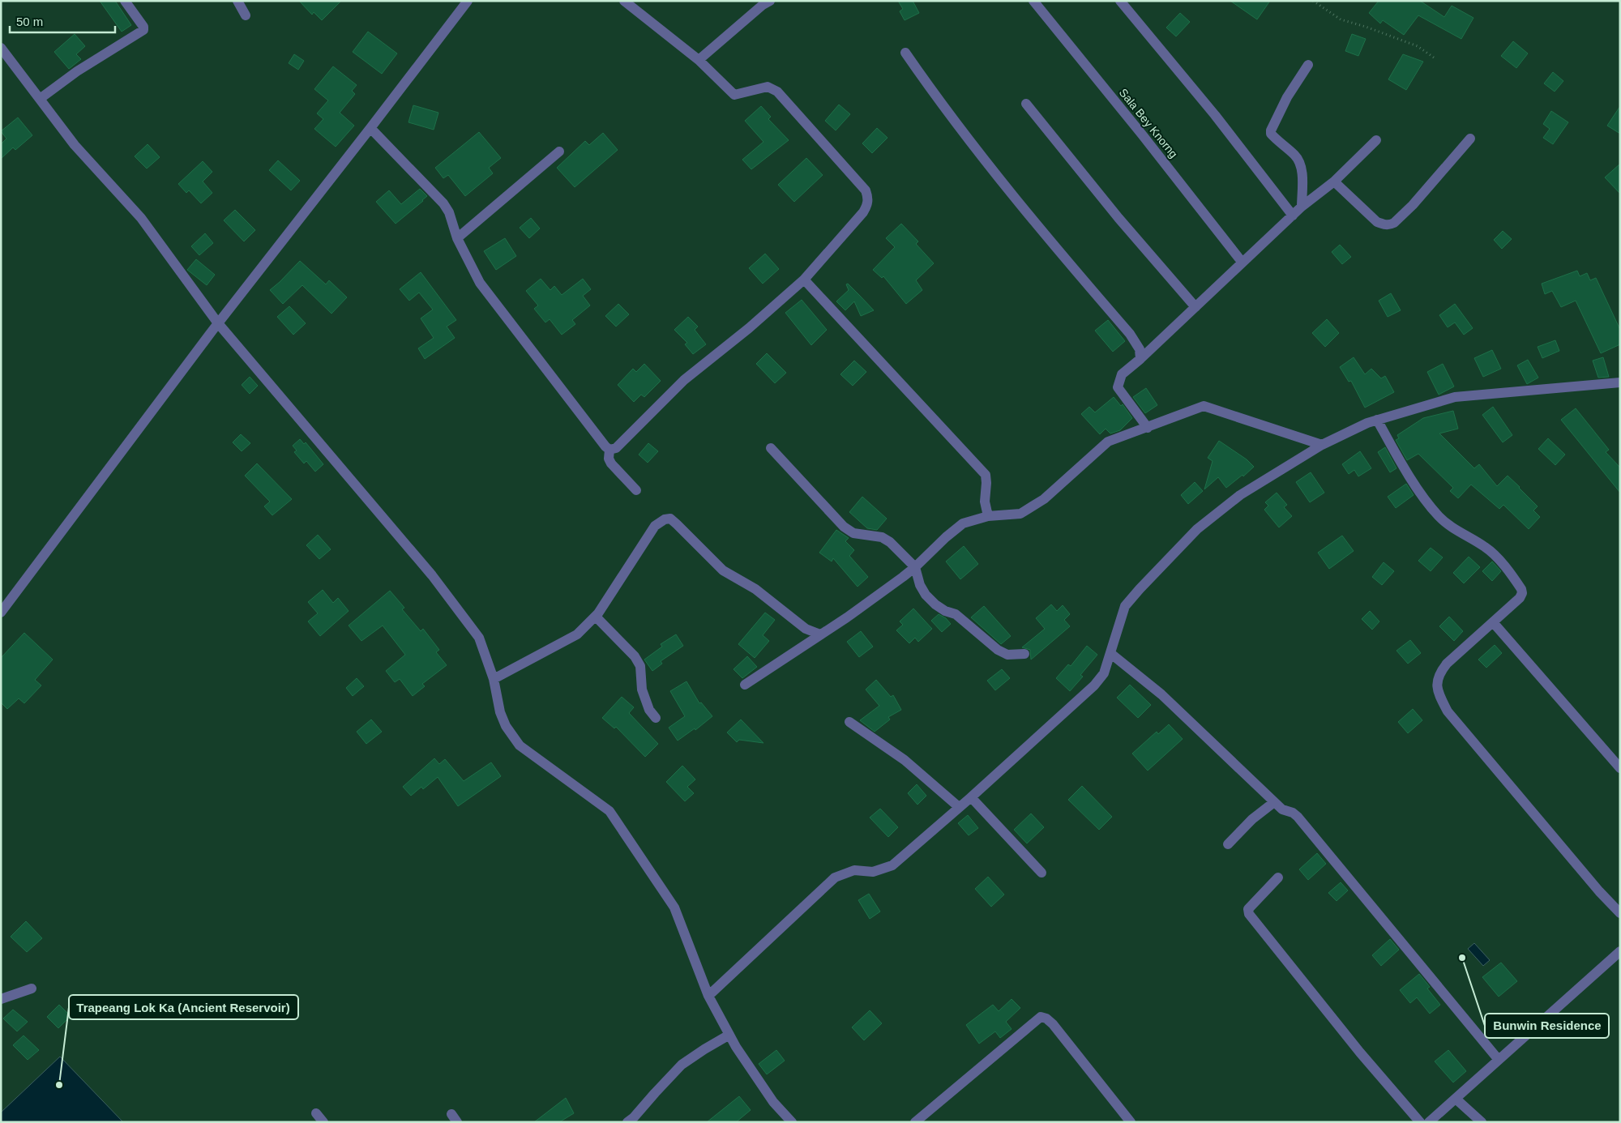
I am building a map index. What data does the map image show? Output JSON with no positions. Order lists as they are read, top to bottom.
{
  "streets": {
    "street": ["Sala Bey Knorng"]
  },
  "places": ["Bunwin Residence", "Trapeang Lok Ka (Ancient Reservoir)"],
  "scale_bar": "50 m"
}
